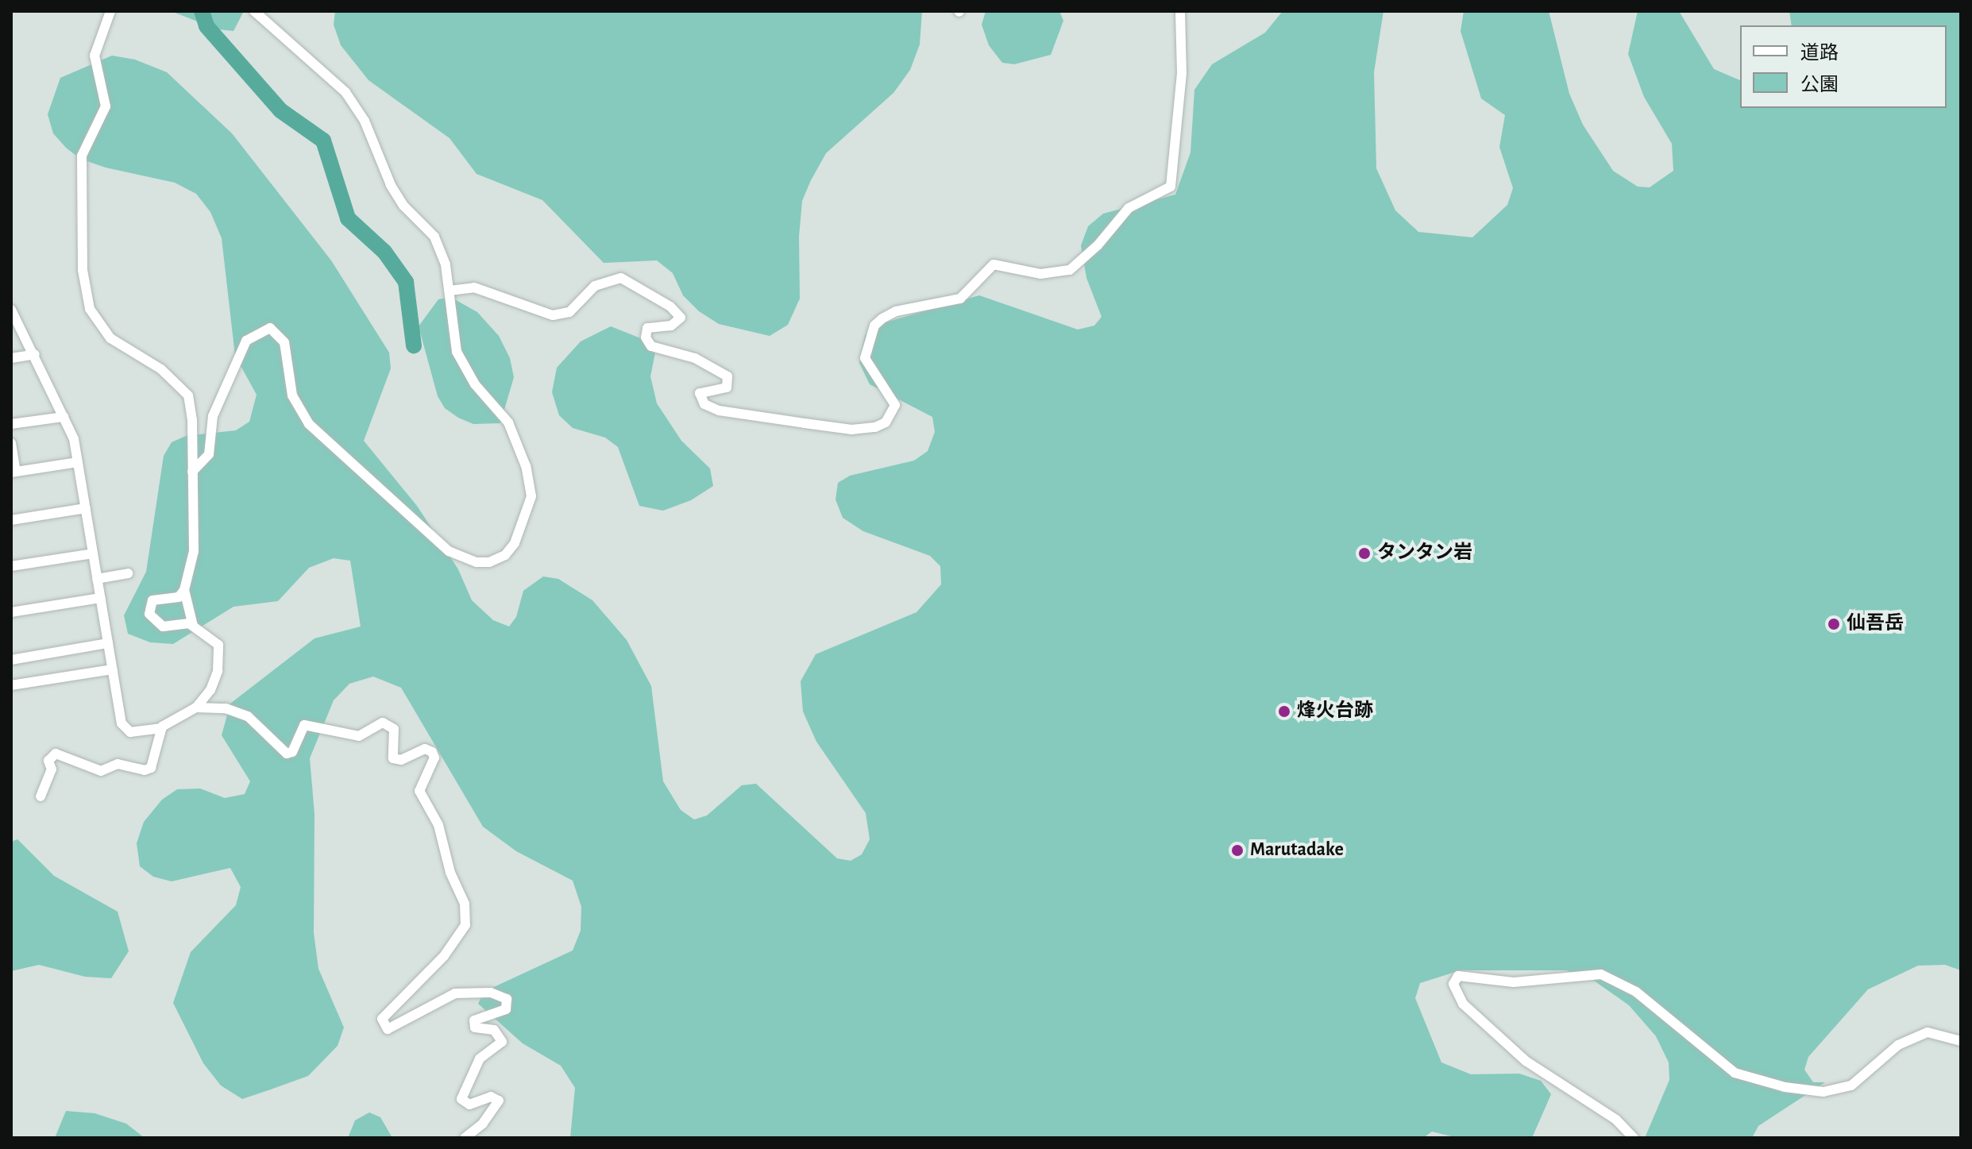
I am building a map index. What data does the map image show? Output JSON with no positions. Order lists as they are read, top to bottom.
{
  "places": [
    "タンタン岩",
    "仙吾岳",
    "烽火台跡",
    "Marutadake"
  ],
  "legend": ["道路", "公園"]
}
